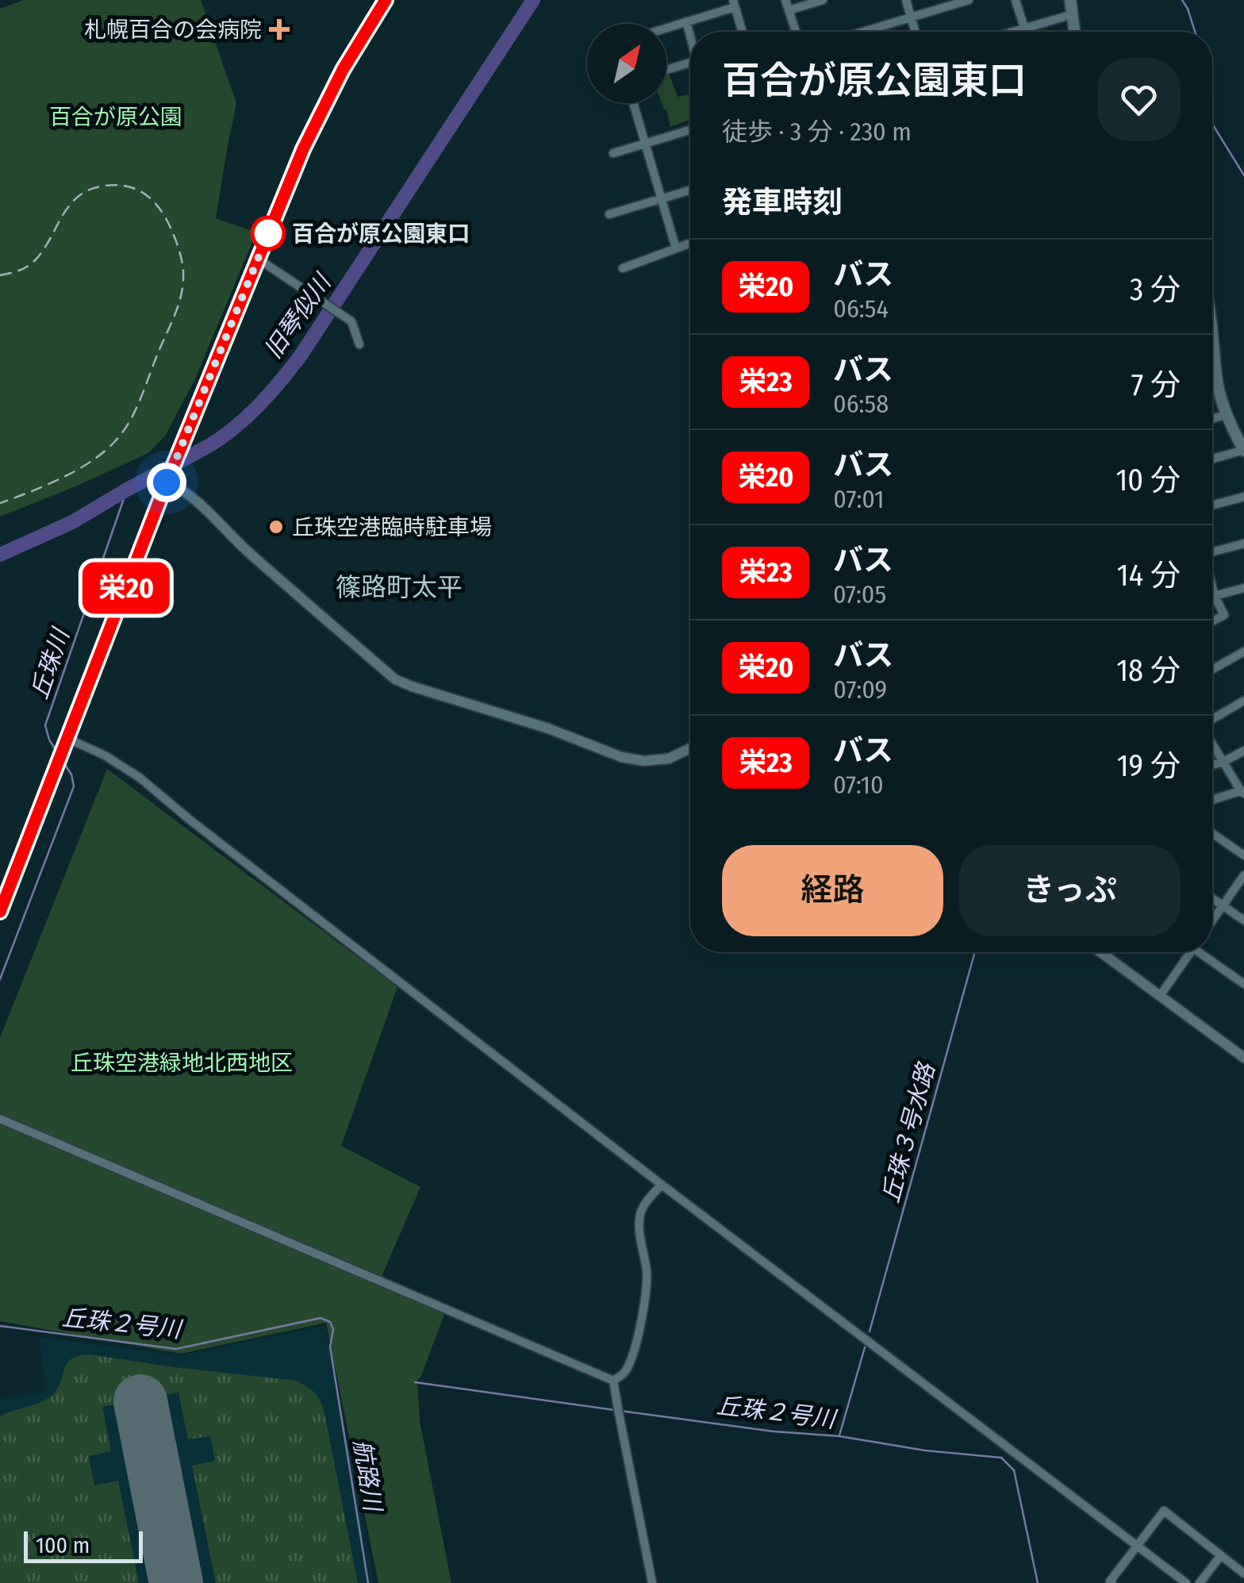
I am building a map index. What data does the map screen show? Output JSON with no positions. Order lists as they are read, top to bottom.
{
  "districts": ["篠路町太平"],
  "water": [
    "旧琴似川",
    "丘珠川",
    "丘珠３号水路",
    "丘珠２号川",
    "航路川"
  ],
  "parks": ["百合が原公園", "丘珠空港緑地北西地区"],
  "places": {
    "health": ["札幌百合の会病院"],
    "other": ["百合が原公園東口", "丘珠空港臨時駐車場"]
  },
  "lines": ["bus line 栄20"],
  "scale_bar": "100 m",
  "north": "top right",
  "page": {
    "on_map": "栄20",
    "heading": [
      ["百合が原公園東口", "徒歩 · 3 分 · 230 m"],
      "発車時刻"
    ],
    "list": [
      {
        "mark": "栄20",
        "name": "バス",
        "note": "06:54",
        "value": "3 分"
      },
      {
        "mark": "栄23",
        "name": "バス",
        "note": "06:58",
        "value": "7 分"
      },
      {
        "mark": "栄20",
        "name": "バス",
        "note": "07:01",
        "value": "10 分"
      },
      {
        "mark": "栄23",
        "name": "バス",
        "note": "07:05",
        "value": "14 分"
      },
      {
        "mark": "栄20",
        "name": "バス",
        "note": "07:09",
        "value": "18 分"
      },
      {
        "mark": "栄23",
        "name": "バス",
        "note": "07:10",
        "value": "19 分"
      }
    ],
    "buttons": ["経路", "きっぷ"],
    "scale": "100 m"
  }
}
